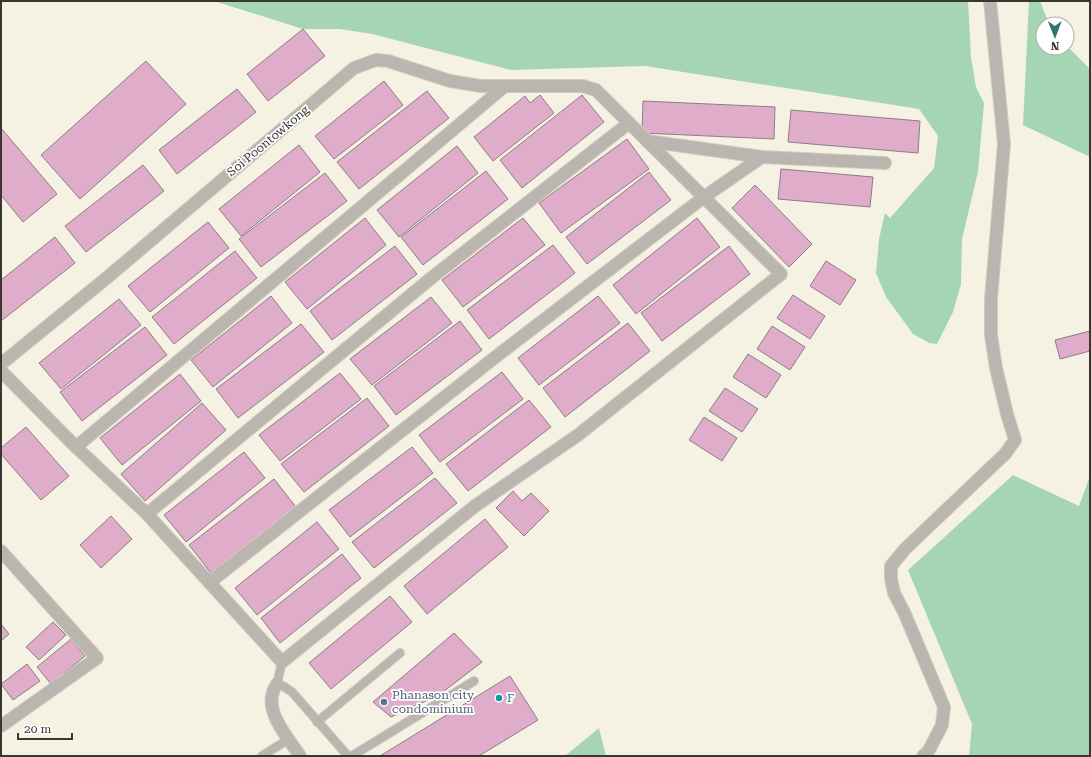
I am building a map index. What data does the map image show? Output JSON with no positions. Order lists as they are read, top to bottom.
{
  "streets": {
    "street": ["Soi Poontowkong"]
  },
  "places": ["F", "Phanason city condominium"],
  "scale_bar": "20 m",
  "north": "bottom"
}
